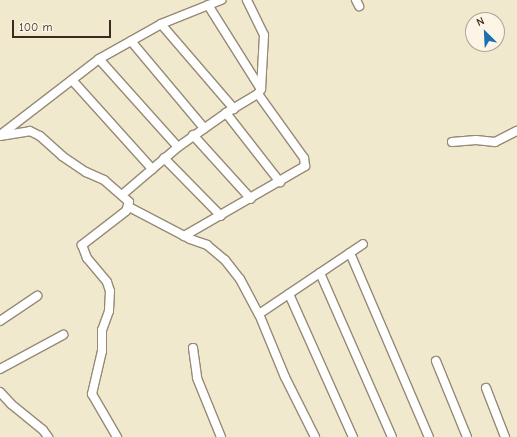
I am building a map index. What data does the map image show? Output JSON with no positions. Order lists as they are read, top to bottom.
{
  "scale_bar": "100 m",
  "north": "top left"
}
